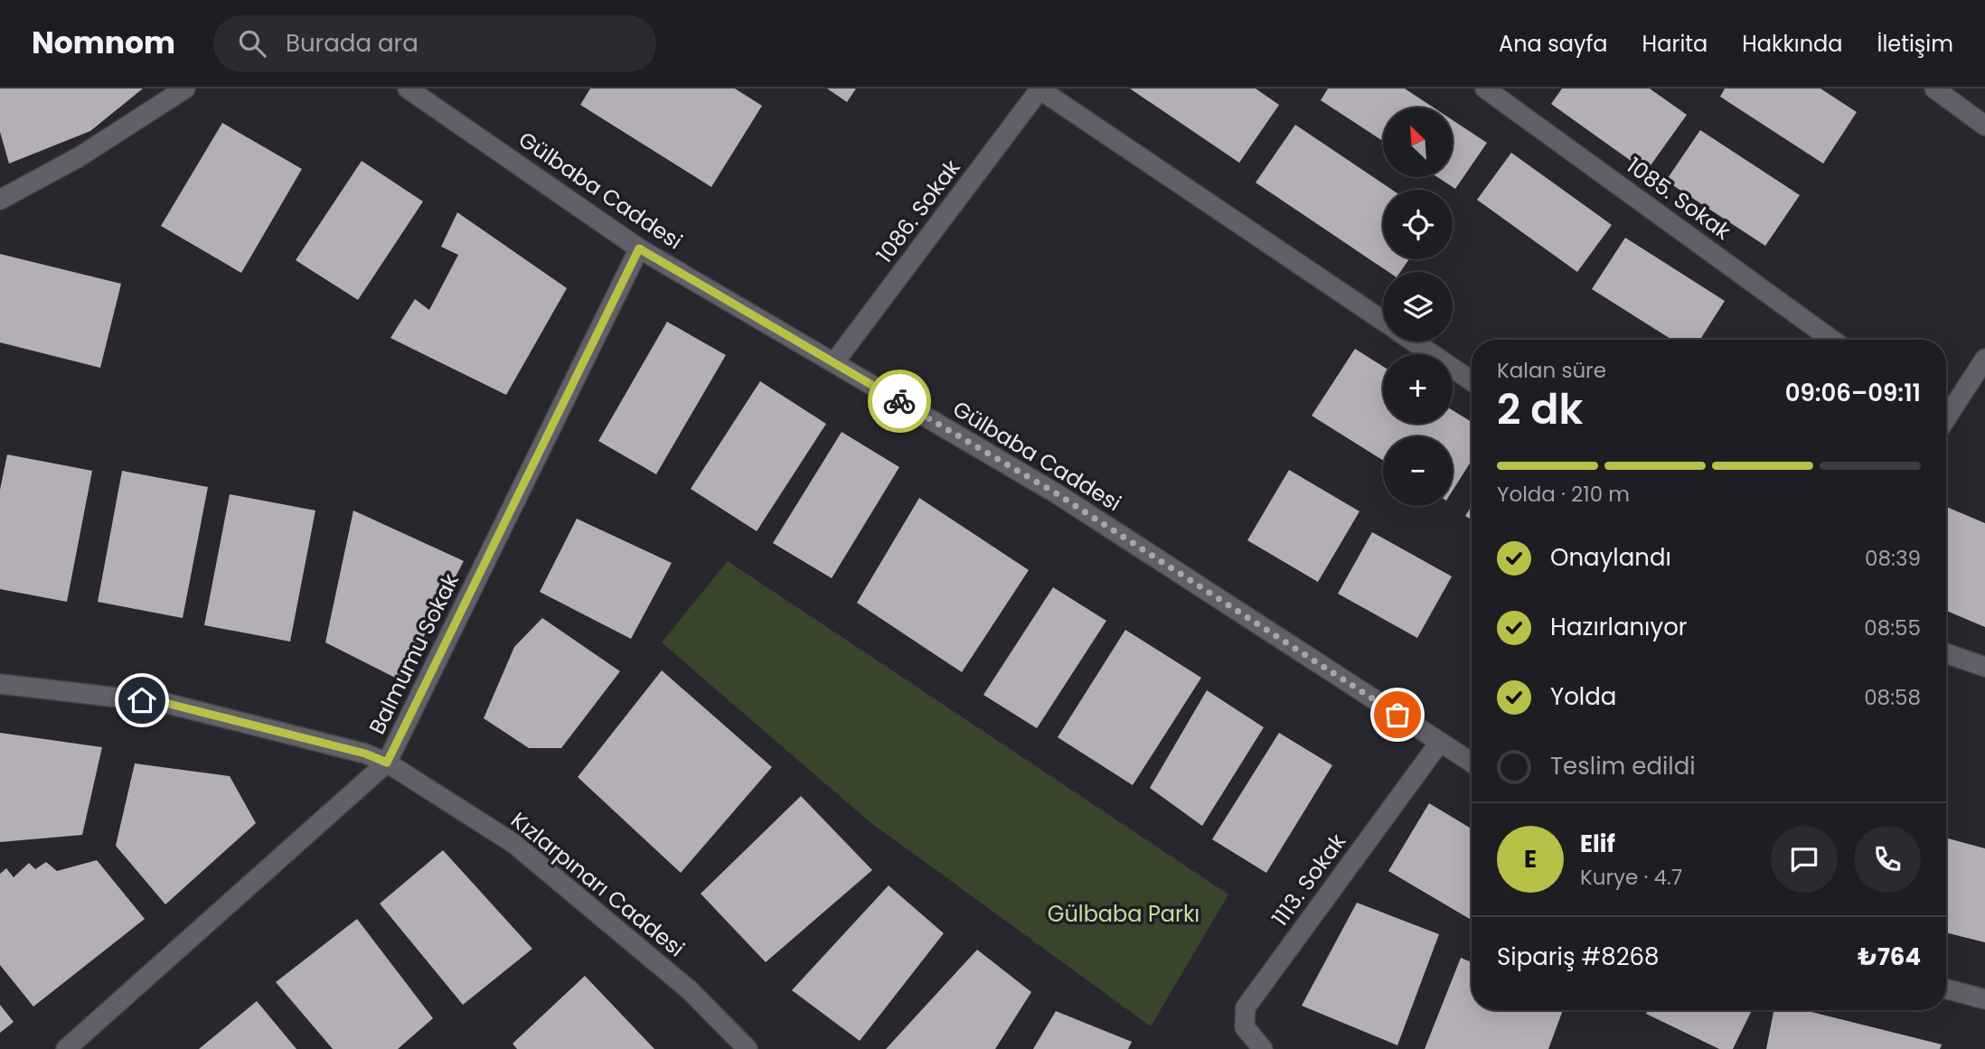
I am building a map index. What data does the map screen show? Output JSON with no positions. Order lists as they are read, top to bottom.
{
  "streets": {
    "street": [
      "Gülbaba Caddesi",
      "1085. Sokak",
      "1086. Sokak",
      "Balmumu Sokak",
      "1113. Sokak",
      "Kızlarpınarı Caddesi"
    ]
  },
  "crossings": [
    ["Gülbaba Caddesi", "1086. Sokak"],
    ["Gülbaba Caddesi", "Balmumu Sokak"],
    ["Gülbaba Caddesi", "1113. Sokak"],
    ["Balmumu Sokak", "Kızlarpınarı Caddesi"]
  ],
  "parks": ["Gülbaba Parkı"],
  "north": "top left",
  "page": {
    "header": "Nomnom",
    "search": "Burada ara",
    "nav": [
      "Ana sayfa",
      "Harita",
      "Hakkında",
      "İletişim"
    ],
    "map_buttons": ["+", "−"],
    "heading": ["2 dk", "Kalan süre", "09:06–09:11"],
    "panel": [
      "Elif",
      "Kurye · 4.7",
      "Sipariş #8268",
      "₺764"
    ],
    "bar": "Yolda · 210 m",
    "list": [
      ["Onaylandı", "08:39"],
      ["Hazırlanıyor", "08:55"],
      ["Yolda", "08:58"],
      "Teslim edildi"
    ],
    "round": "E"
  }
}
